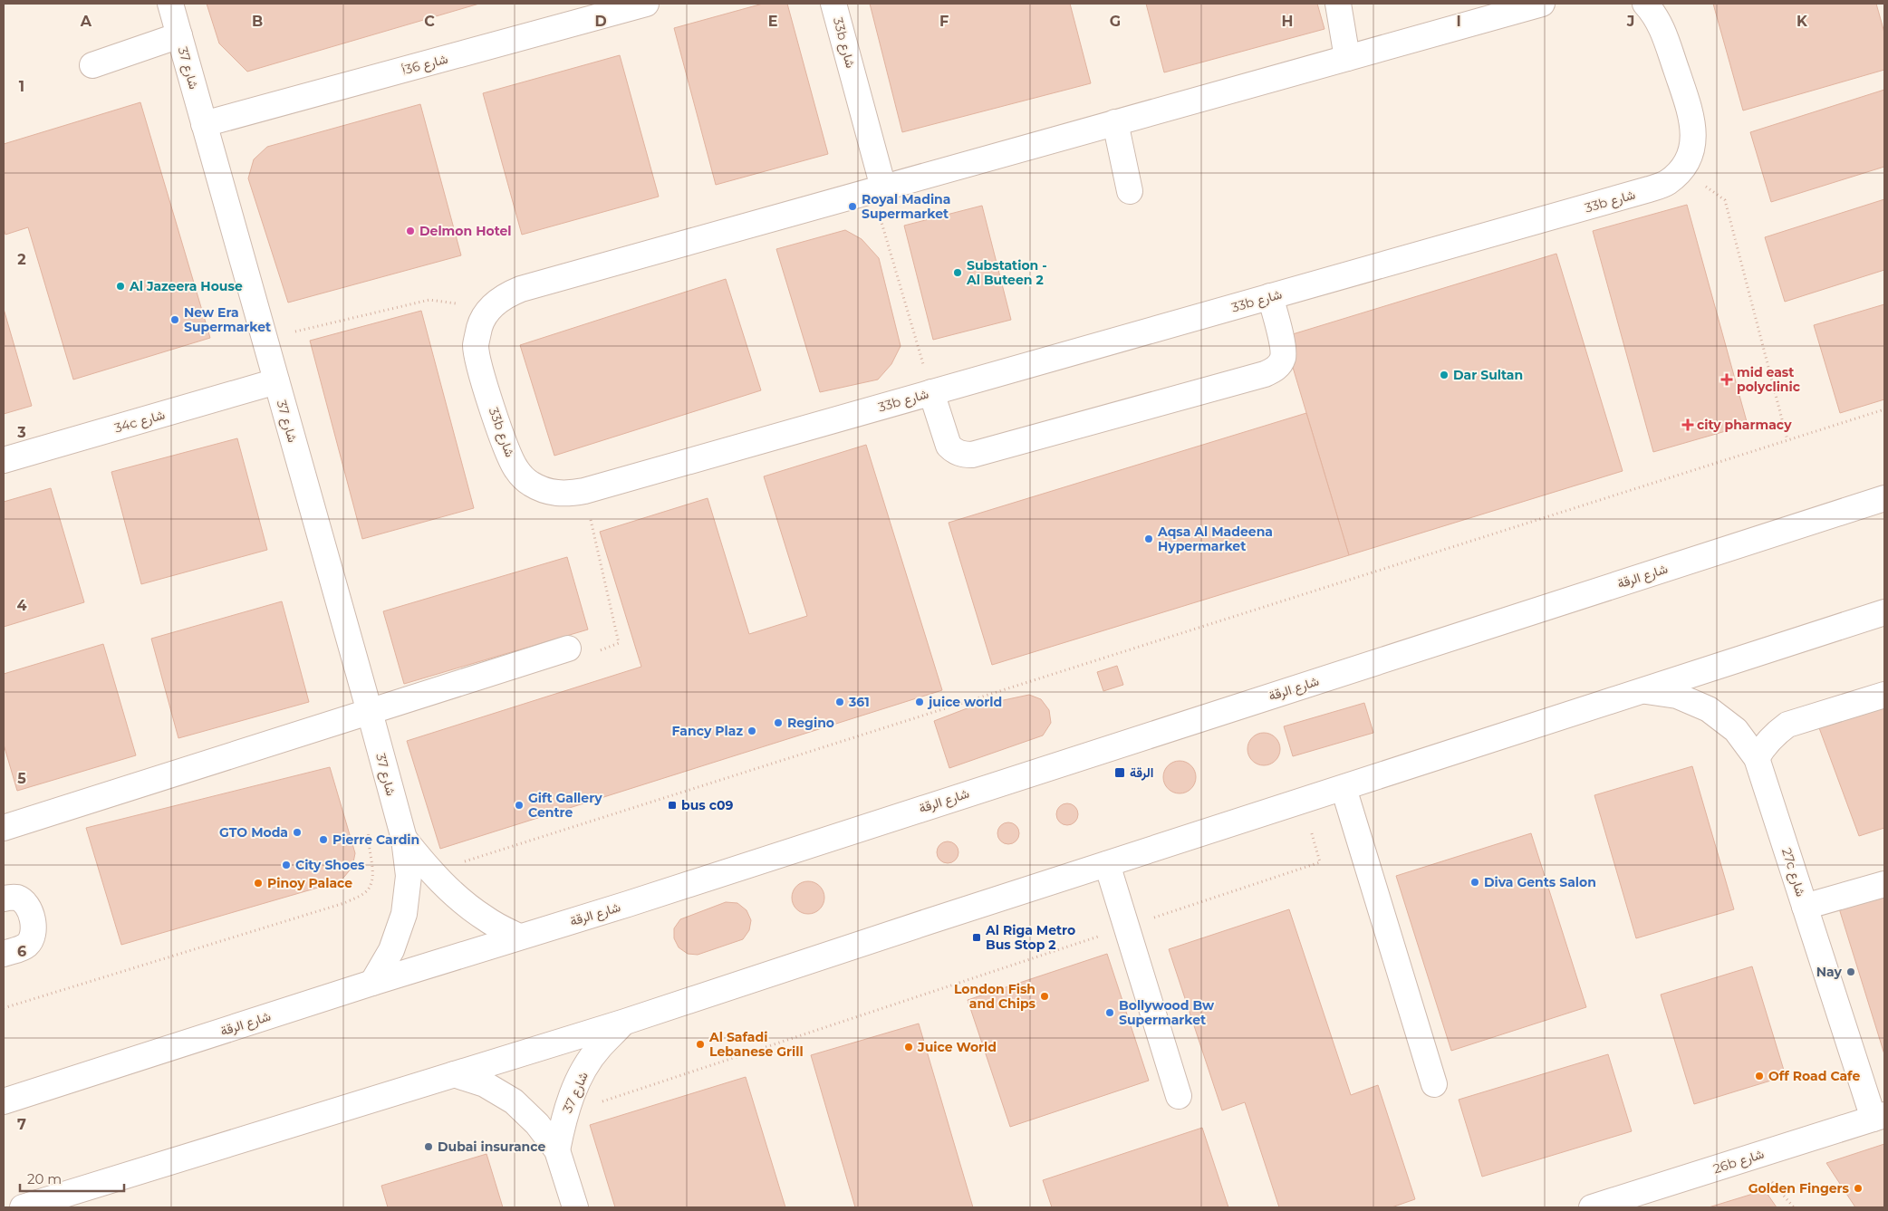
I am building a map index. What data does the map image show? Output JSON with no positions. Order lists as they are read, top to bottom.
{
  "streets": {
    "street": [
      "33b شارع",
      "شارع 36أ",
      "شارع 37",
      "34c شارع",
      "شارع الرقة",
      "27c شارع",
      "26b شارع"
    ]
  },
  "crossings": [
    ["شارع 36أ", "شارع 37"],
    ["شارع 37", "34c شارع"],
    ["شارع 37", "شارع الرقة"],
    ["27c شارع", "26b شارع"]
  ],
  "places": {
    "other": [
      "Royal Madina Supermarket",
      "Delmon Hotel",
      "Substation - Al Buteen 2",
      "Al Jazeera House",
      "New Era Supermarket",
      "Dar Sultan",
      "Aqsa Al Madeena Hypermarket",
      "361",
      "juice world",
      "Regino",
      "Fancy Plaz",
      "Gift Gallery Centre",
      "GTO Moda",
      "Pierre Cardin",
      "City Shoes",
      "Diva Gents Salon",
      "Pinoy Palace",
      "Nay",
      "London Fish and Chips",
      "Bollywood Bw Supermarket",
      "Al Safadi Lebanese Grill",
      "Juice World",
      "Off Road Cafe",
      "Dubai insurance",
      "Golden Fingers"
    ],
    "health": ["mid east polyclinic", "city pharmacy"],
    "transit": ["الرقة", "bus c09", "Al Riga Metro Bus Stop 2"]
  },
  "scale_bar": "20 m",
  "grid": {
    "columns": [
      "A",
      "B",
      "C",
      "D",
      "E",
      "F",
      "G",
      "H",
      "I",
      "J",
      "K"
    ],
    "rows": [
      "1",
      "2",
      "3",
      "4",
      "5",
      "6",
      "7"
    ]
  }
}
